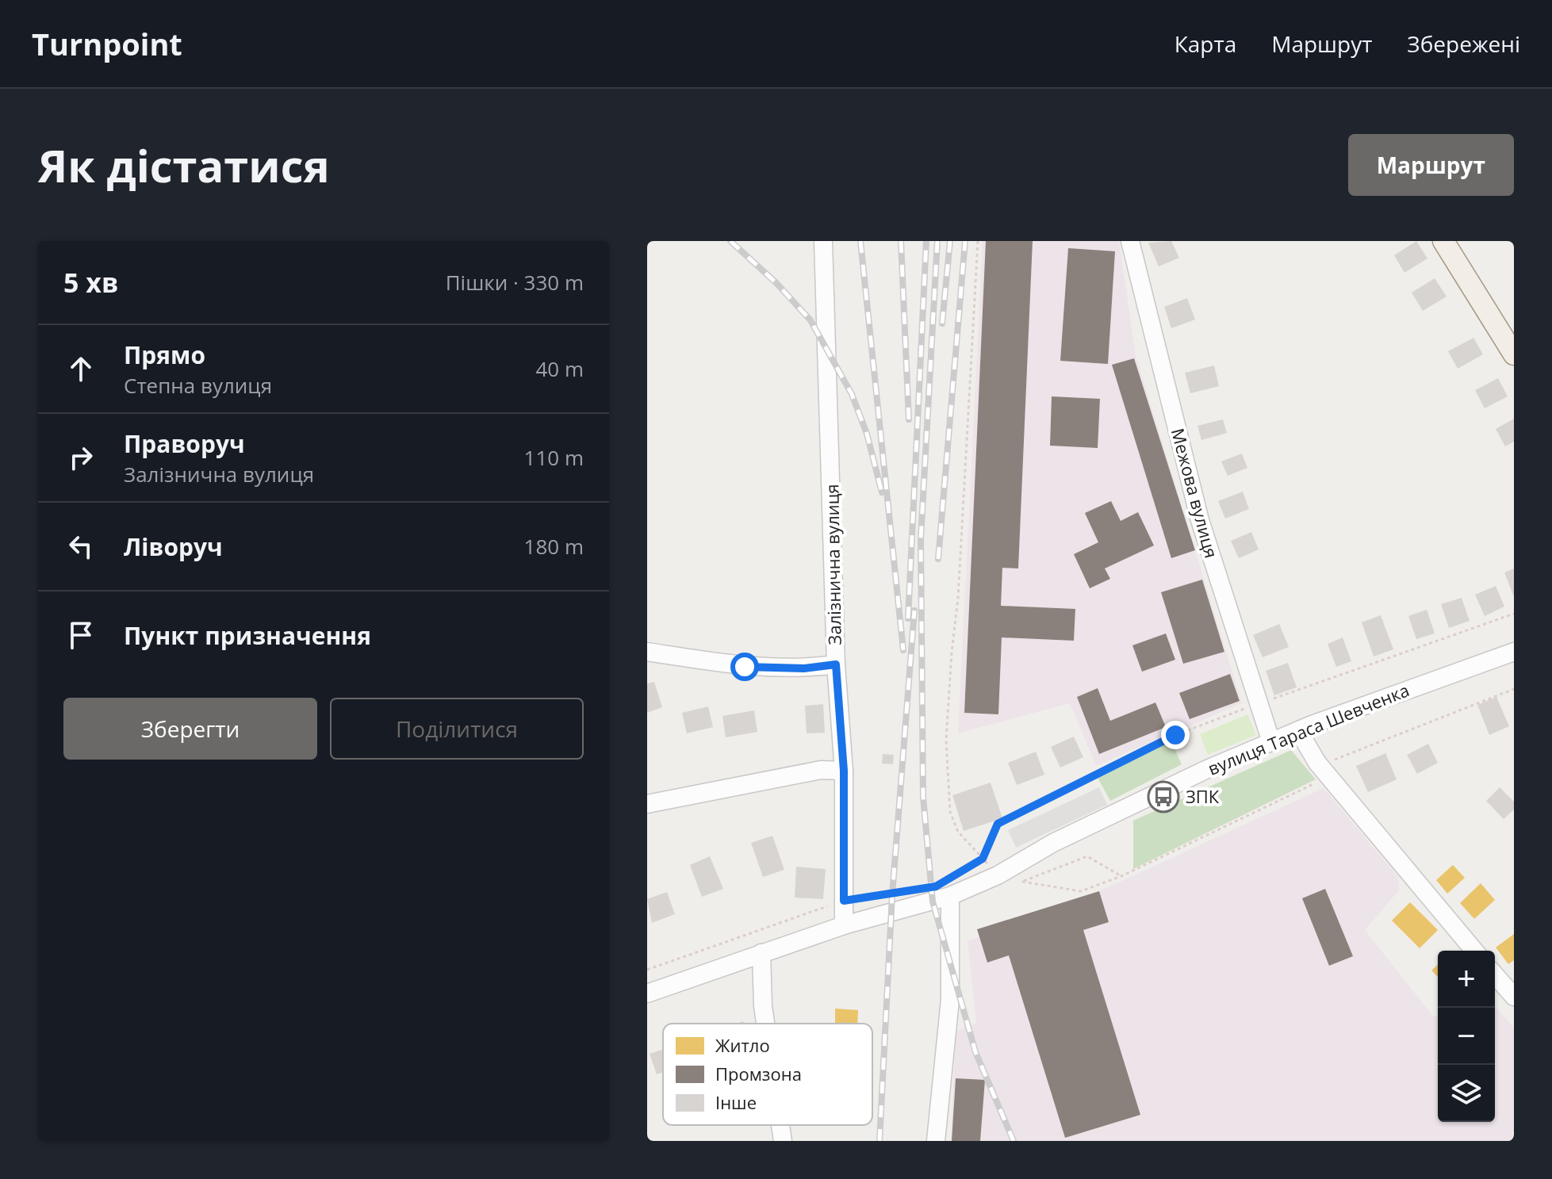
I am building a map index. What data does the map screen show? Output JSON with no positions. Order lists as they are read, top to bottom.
{
  "streets": {
    "street": ["Межова вулиця", "Залізнична вулиця", "вулиця Тараса Шевченка"]
  },
  "crossings": [
    ["Межова вулиця", "вулиця Тараса Шевченка"],
    ["Залізнична вулиця", "вулиця Тараса Шевченка"]
  ],
  "places": {
    "bus stop": ["ЗПК"]
  },
  "legend": ["Житло", "Промзона", "Інше"],
  "page": {
    "header": "Turnpoint",
    "nav": ["Карта", "Маршрут", "Збережені"],
    "buttons": [
      "Маршрут",
      ["Зберегти", "Поділитися"]
    ],
    "title": "Як дістатися",
    "heading": ["5 хв", "Пішки · 330 m"],
    "list": [
      ["Прямо", "Степна вулиця", "40 m"],
      ["Праворуч", "Залізнична вулиця", "110 m"],
      ["Ліворуч", "180 m"],
      "Пункт призначення"
    ],
    "map_buttons": ["+", "−"]
  }
}
